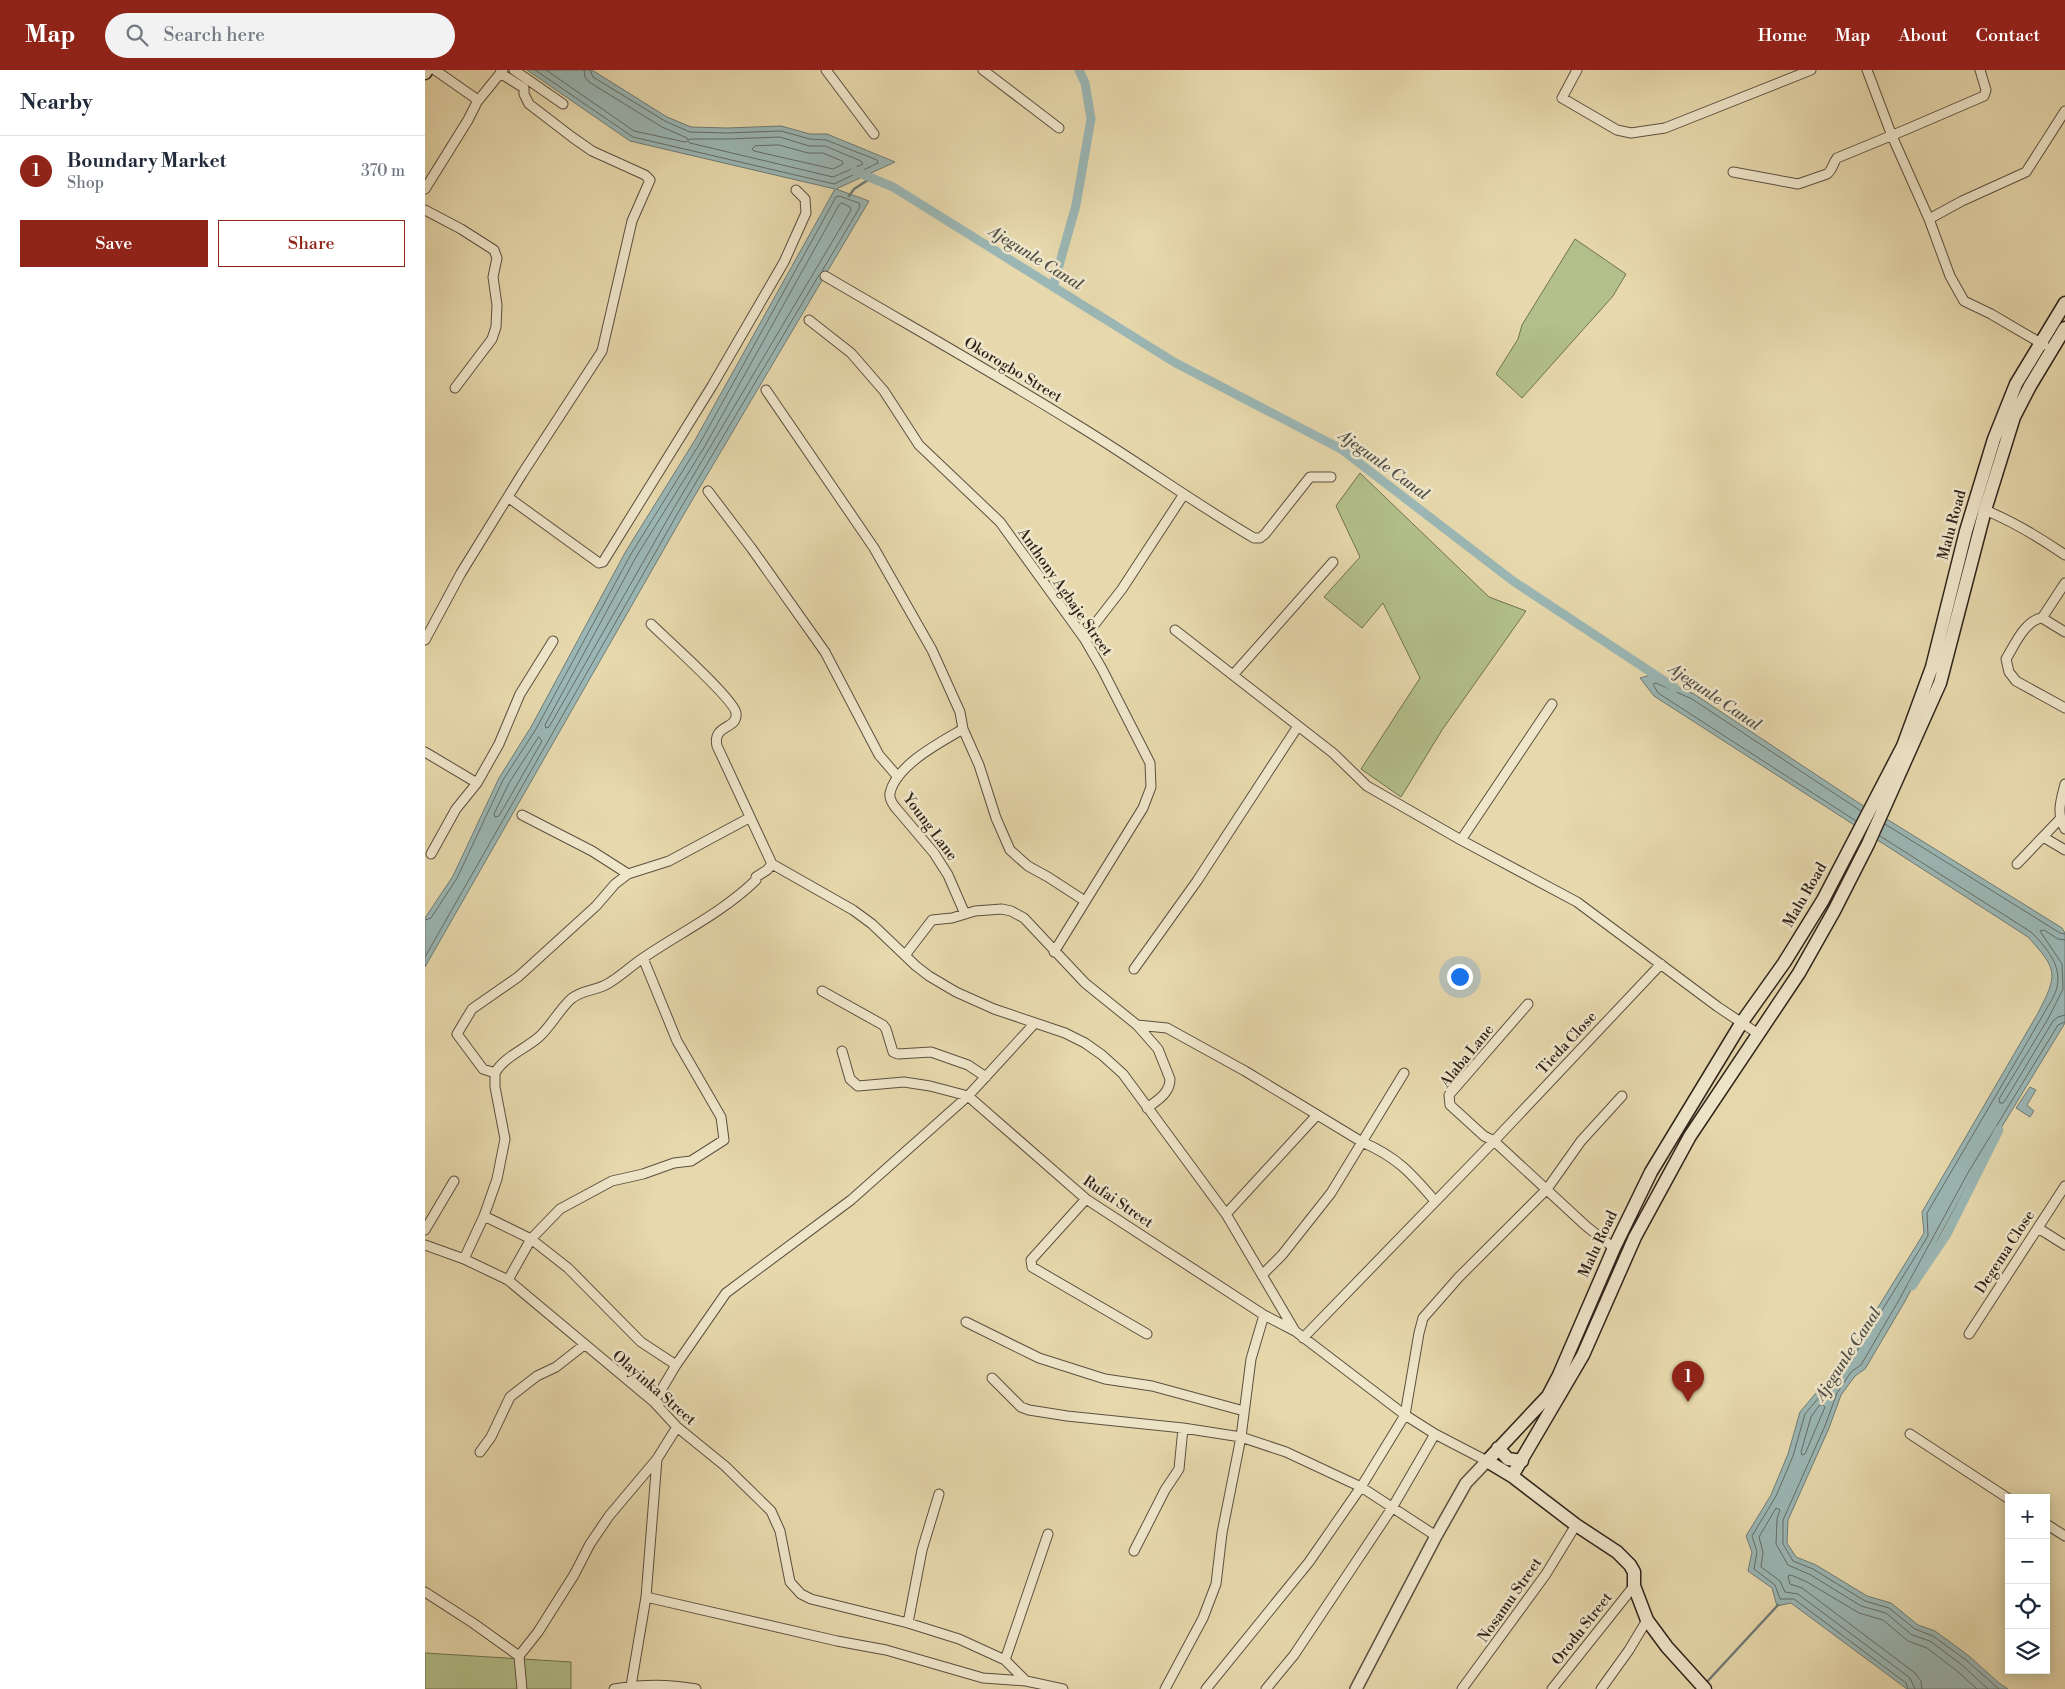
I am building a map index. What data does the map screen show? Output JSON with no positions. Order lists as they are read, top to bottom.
{
  "streets": {
    "main road": ["Malu Road"],
    "street": [
      "Okorogbo Street",
      "Anthony Agbaje Street",
      "Young Lane",
      "Tieda Close",
      "Alaba Lane",
      "Rufai Street",
      "Degema Close",
      "Olayinka Street",
      "Nosamu Street",
      "Orodu Street"
    ]
  },
  "crossings": [
    ["Tieda Close", "Alaba Lane"]
  ],
  "water": ["Ajegunle Canal"],
  "page": {
    "header": "Map",
    "search": "Search here",
    "nav": [
      "Home",
      "Map",
      "About",
      "Contact"
    ],
    "heading": "Nearby",
    "list": [
      {
        "mark": "1",
        "name": "Boundary Market",
        "note": "Shop",
        "value": "370 m"
      }
    ],
    "buttons": ["Save", "Share"],
    "pins": "1",
    "map_buttons": ["+", "−"]
  }
}
